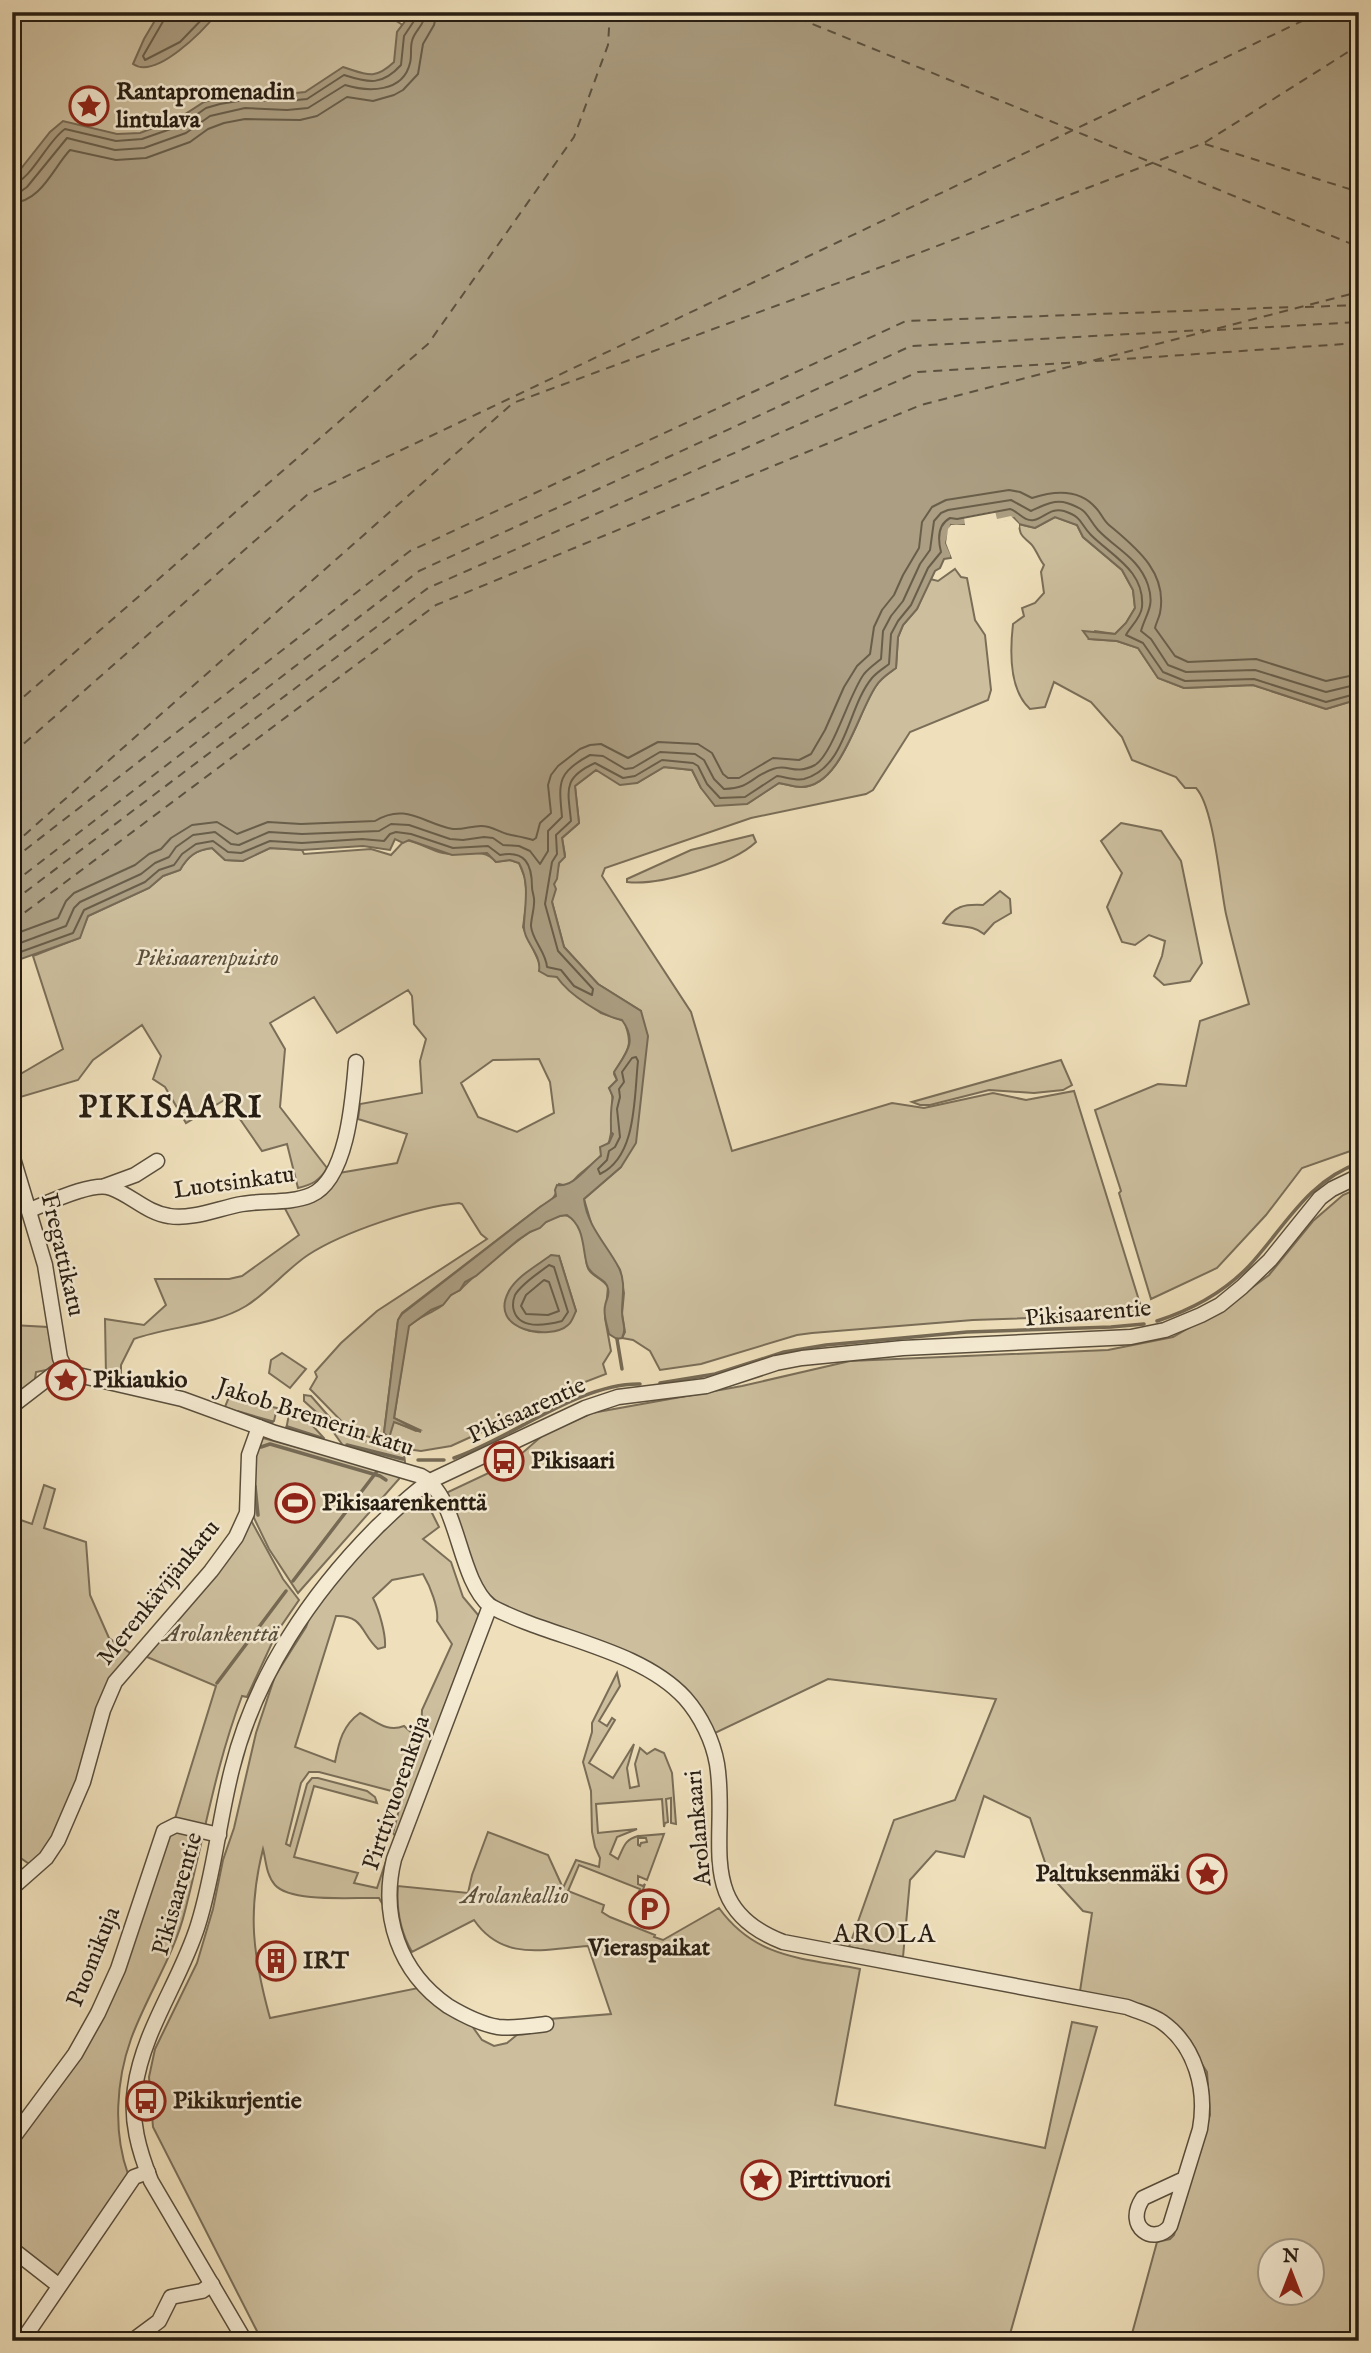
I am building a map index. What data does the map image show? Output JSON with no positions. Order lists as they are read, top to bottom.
{
  "streets": {
    "street": [
      "Luotsinkatu",
      "Fregattikatu",
      "Pikisaarentie",
      "Jakob Bremerin katu",
      "Merenkävijänkatu",
      "Pirttivuorenkuja",
      "Arolankaari",
      "Puomikuja"
    ]
  },
  "crossings": [
    ["Fregattikatu", "Jakob Bremerin katu"],
    ["Pikisaarentie", "Jakob Bremerin katu"],
    ["Pikisaarentie", "Puomikuja"],
    ["Jakob Bremerin katu", "Merenkävijänkatu"],
    ["Pirttivuorenkuja", "Arolankaari"]
  ],
  "districts": ["PIKISAARI", "AROLA"],
  "parks": ["Pikisaarenpuisto", "Arolankenttä", "Arolankallio"],
  "places": {
    "place": [
      "Rantapromenadin lintulava",
      "Pikiaukio",
      "Paltuksenmäki",
      "Pirttivuori"
    ],
    "bus stop": ["Pikisaari", "Pikikurjentie"],
    "sports": ["Pikisaarenkenttä"],
    "parking": ["Vieraspaikat"],
    "building": ["IRT"]
  },
  "north": "top"
}
